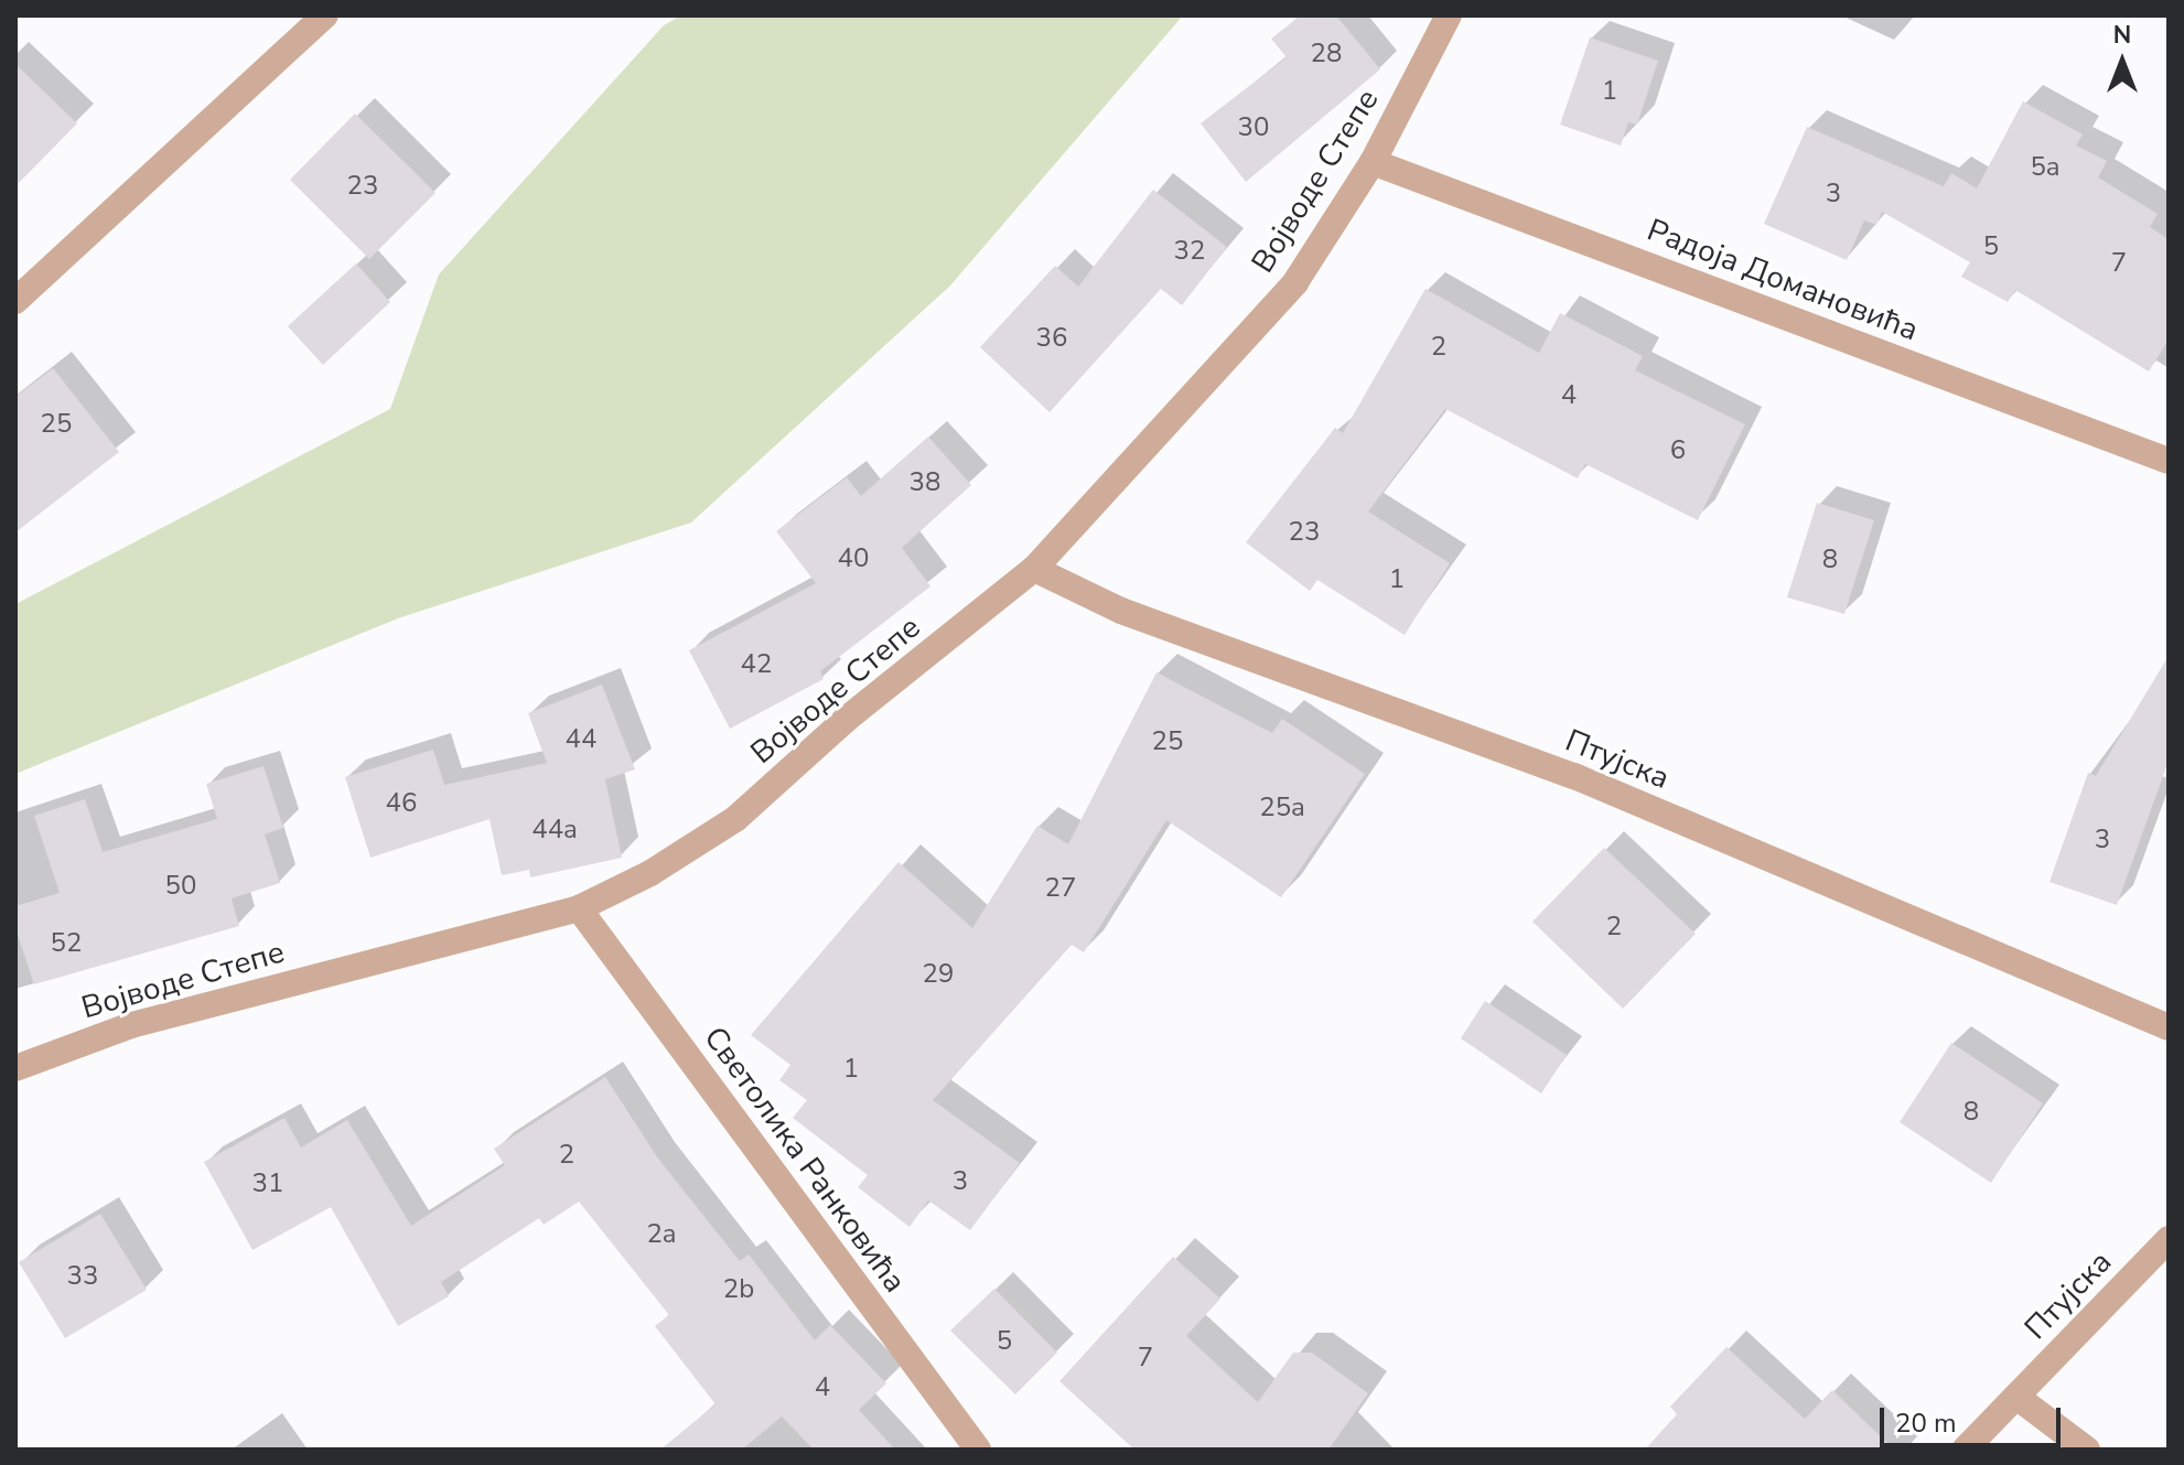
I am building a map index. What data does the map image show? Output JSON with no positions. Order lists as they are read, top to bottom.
{
  "streets": {
    "street": [
      "Војводе Степе",
      "Радоја Домановића",
      "Птујска",
      "Светолика Ранковића"
    ]
  },
  "crossings": [
    ["Војводе Степе", "Радоја Домановића"],
    ["Војводе Степе", "Птујска"],
    ["Војводе Степе", "Светолика Ранковића"]
  ],
  "house_numbers": [
    "28",
    "1",
    "30",
    "5a",
    "23",
    "3",
    "5",
    "32",
    "7",
    "36",
    "2",
    "4",
    "25",
    "6",
    "38",
    "23",
    "40",
    "8",
    "1",
    "42",
    "44",
    "25",
    "46",
    "25a",
    "44a",
    "3",
    "50",
    "27",
    "2",
    "52",
    "29",
    "1",
    "8",
    "2",
    "3",
    "31",
    "2a",
    "33",
    "2b",
    "5",
    "7",
    "4"
  ],
  "scale_bar": "20 m",
  "north": "top"
}
